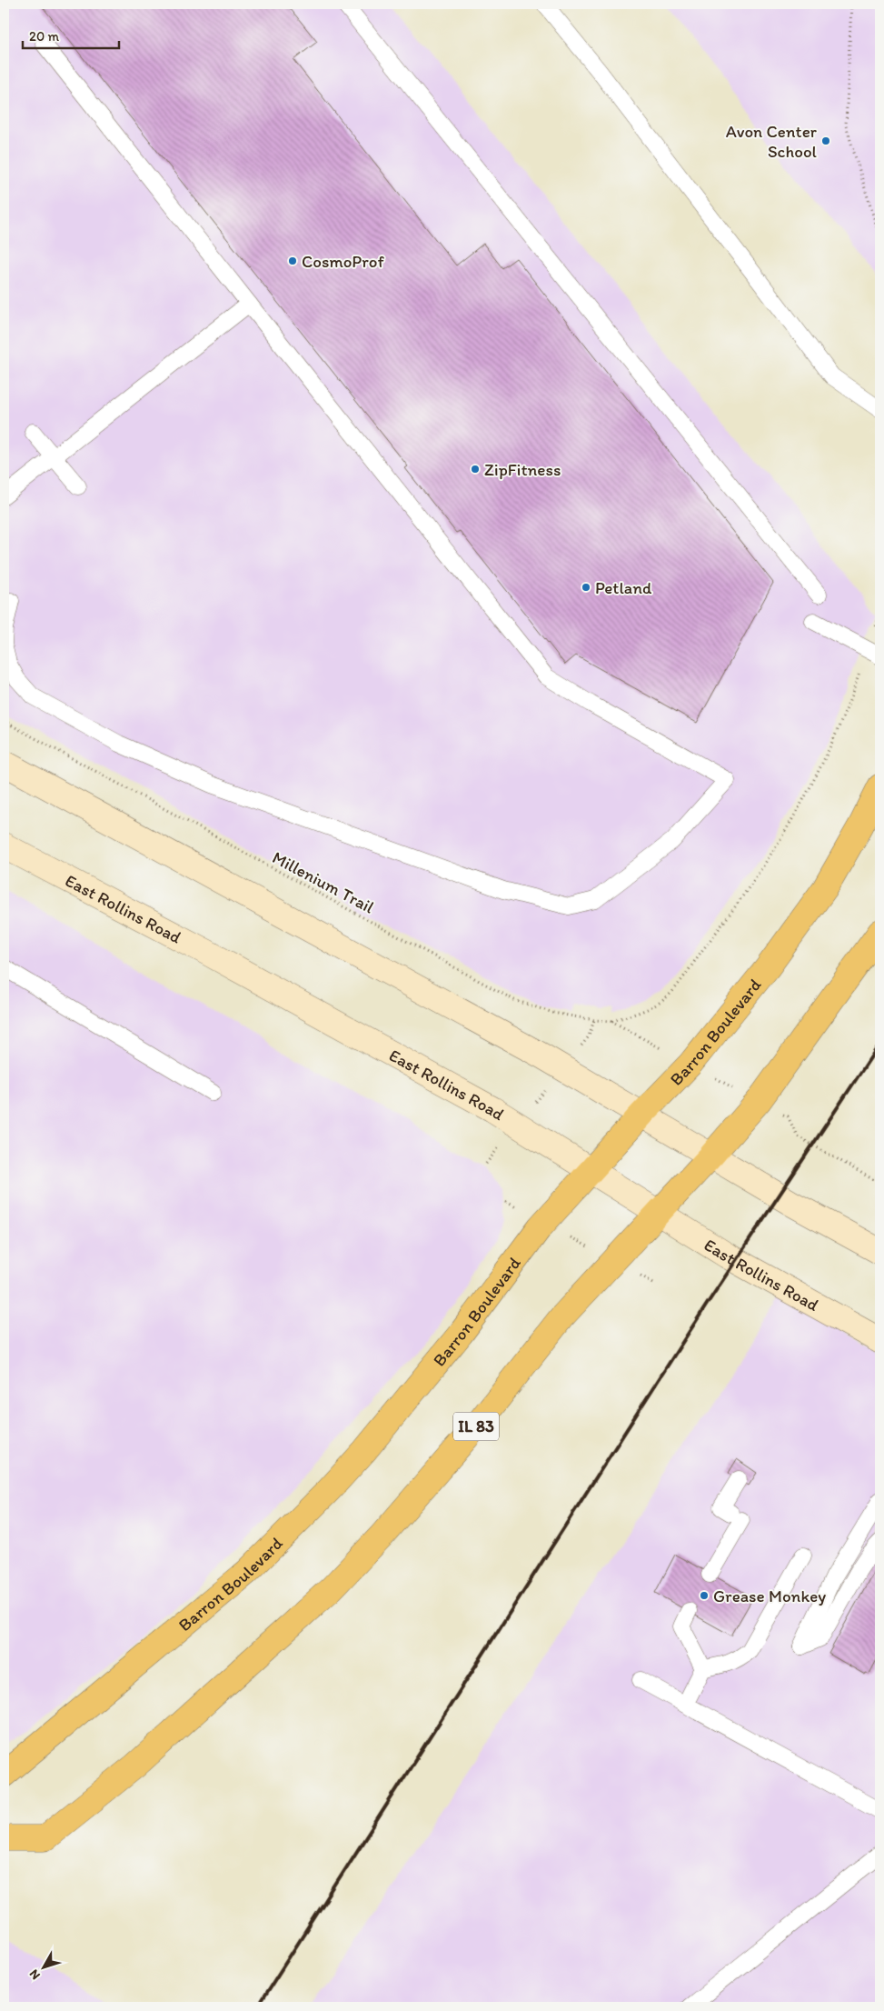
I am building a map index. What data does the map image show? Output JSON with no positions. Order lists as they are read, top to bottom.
{
  "streets": {
    "main road": ["East Rollins Road", "Barron Boulevard", "IL 83"],
    "path": ["Millenium Trail"]
  },
  "crossings": [
    ["East Rollins Road", "Barron Boulevard"],
    ["East Rollins Road", "IL 83"]
  ],
  "places": [
    "Avon Center School",
    "CosmoProf",
    "ZipFitness",
    "Petland",
    "Grease Monkey"
  ],
  "scale_bar": "20 m",
  "north": "bottom left"
}
